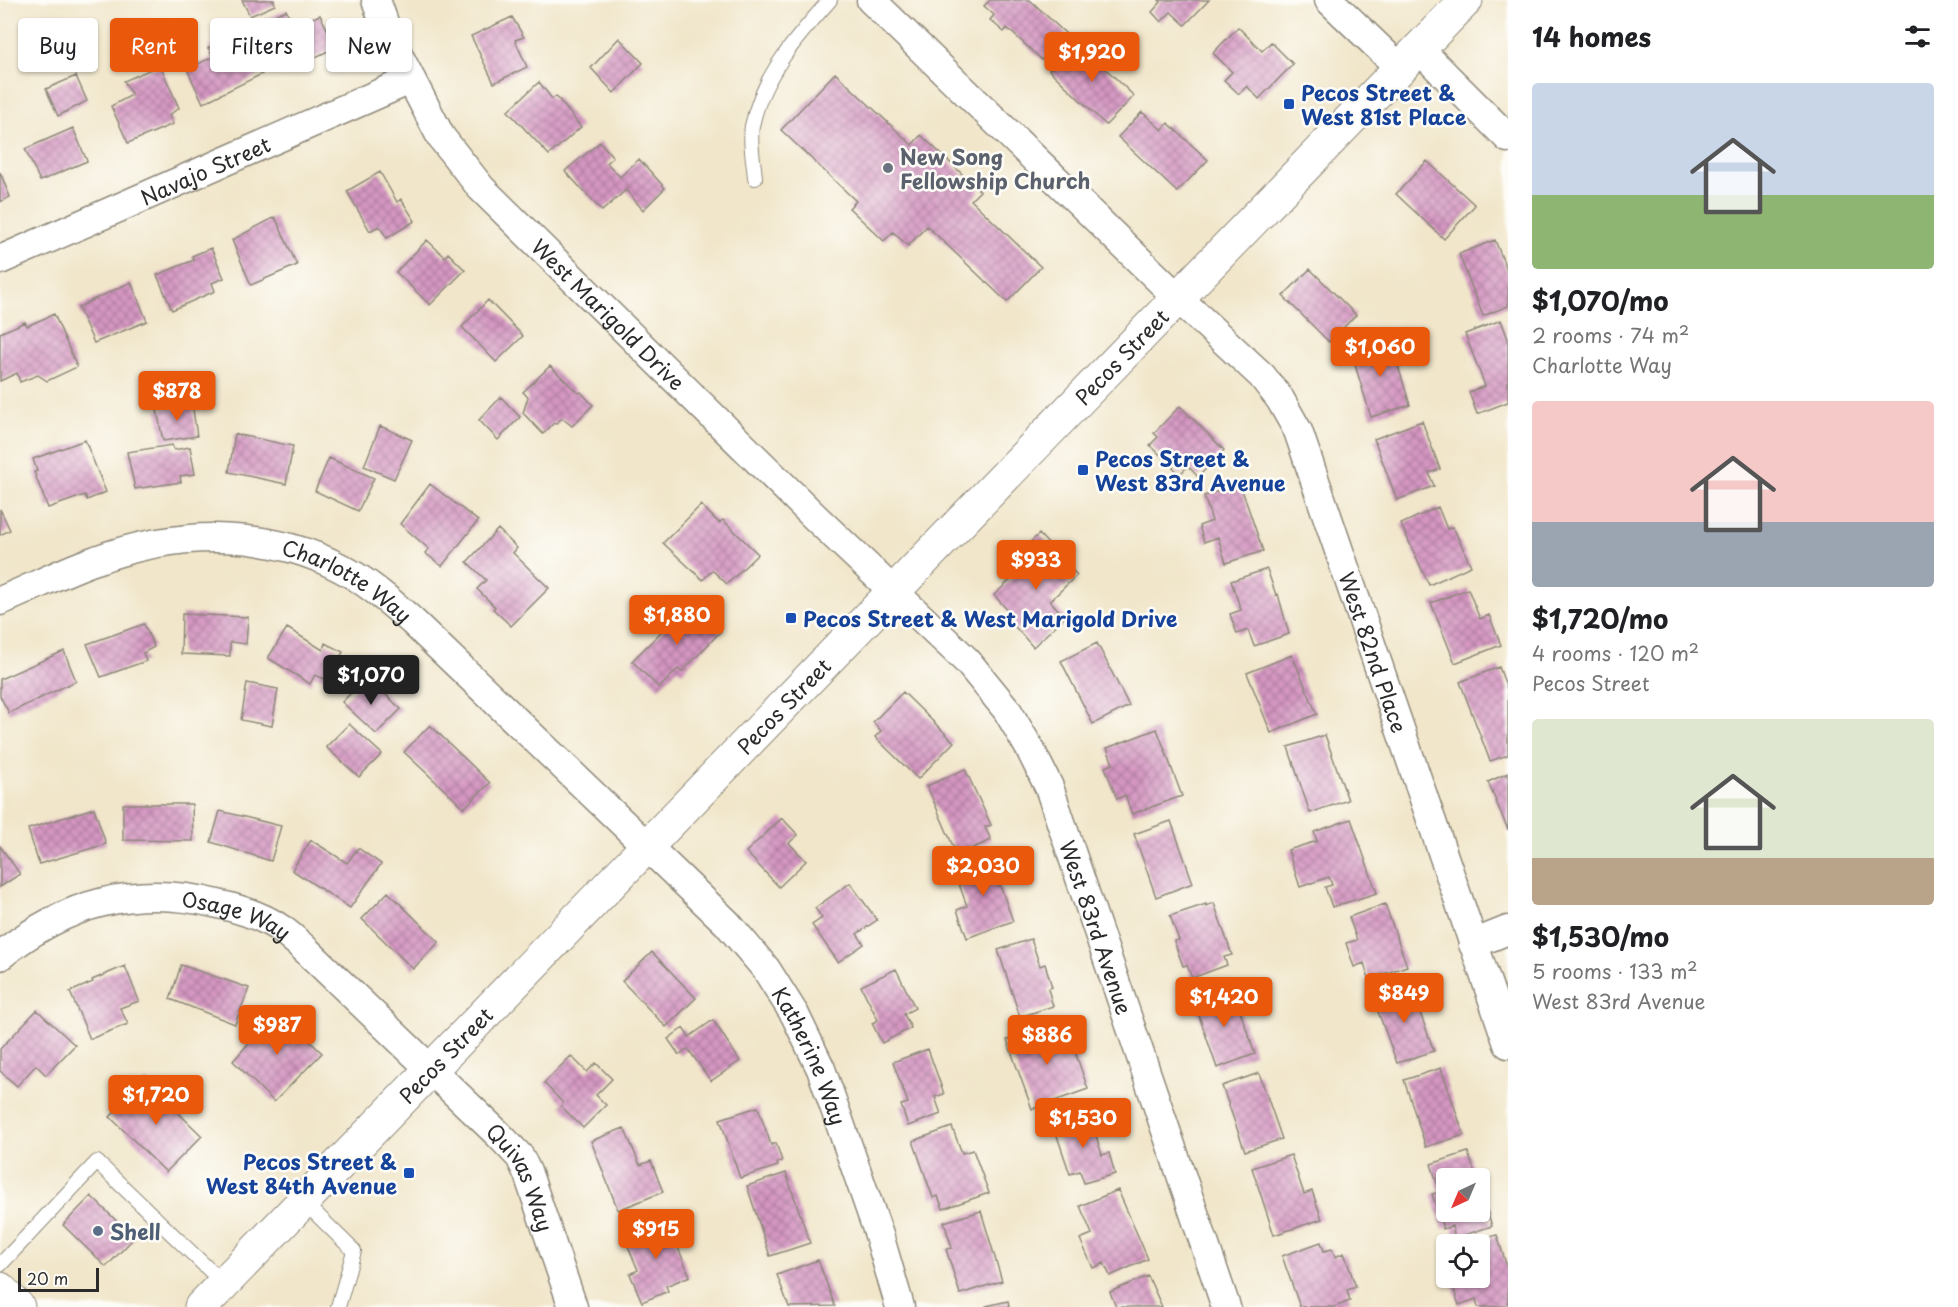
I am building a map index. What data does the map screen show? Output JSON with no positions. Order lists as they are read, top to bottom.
{
  "streets": {
    "main road": ["Pecos Street"],
    "street": [
      "Navajo Street",
      "West Marigold Drive",
      "Charlotte Way",
      "West 82nd Place",
      "Osage Way",
      "West 83rd Avenue",
      "Katherine Way",
      "Quivas Way"
    ]
  },
  "crossings": [
    ["Navajo Street", "West Marigold Drive"],
    ["West Marigold Drive", "Pecos Street"],
    ["West Marigold Drive", "West 83rd Avenue"],
    ["Pecos Street", "Charlotte Way"],
    ["Pecos Street", "West 82nd Place"],
    ["Pecos Street", "Osage Way"],
    ["Pecos Street", "West 83rd Avenue"],
    ["Pecos Street", "Katherine Way"],
    ["Pecos Street", "Quivas Way"],
    ["Charlotte Way", "Katherine Way"],
    ["Osage Way", "Quivas Way"]
  ],
  "places": {
    "transit": [
      "Pecos Street & West 81st Place",
      "Pecos Street & West 83rd Avenue",
      "Pecos Street & West Marigold Drive",
      "Pecos Street & West 84th Avenue"
    ],
    "other": ["New Song Fellowship Church", "Shell"]
  },
  "scale_bar": "20 m",
  "north": "bottom left",
  "page": {
    "heading": "14 homes",
    "chip": [
      "Buy",
      "Rent",
      "Filters",
      "New"
    ],
    "price": [
      "$1,920",
      "$1,060",
      "$878",
      "$933",
      "$1,880",
      "$1,070",
      "$2,030",
      "$849",
      "$1,420",
      "$987",
      "$886",
      "$1,720",
      "$1,530",
      "$915"
    ],
    "list": [
      {
        "name": "$1,070/mo",
        "note": "2 rooms · 74 m² · Charlotte Way"
      },
      {
        "name": "$1,720/mo",
        "note": "4 rooms · 120 m² · Pecos Street"
      },
      {
        "name": "$1,530/mo",
        "note": "5 rooms · 133 m² · West 83rd Avenue"
      }
    ],
    "scale": "20 m"
  }
}
